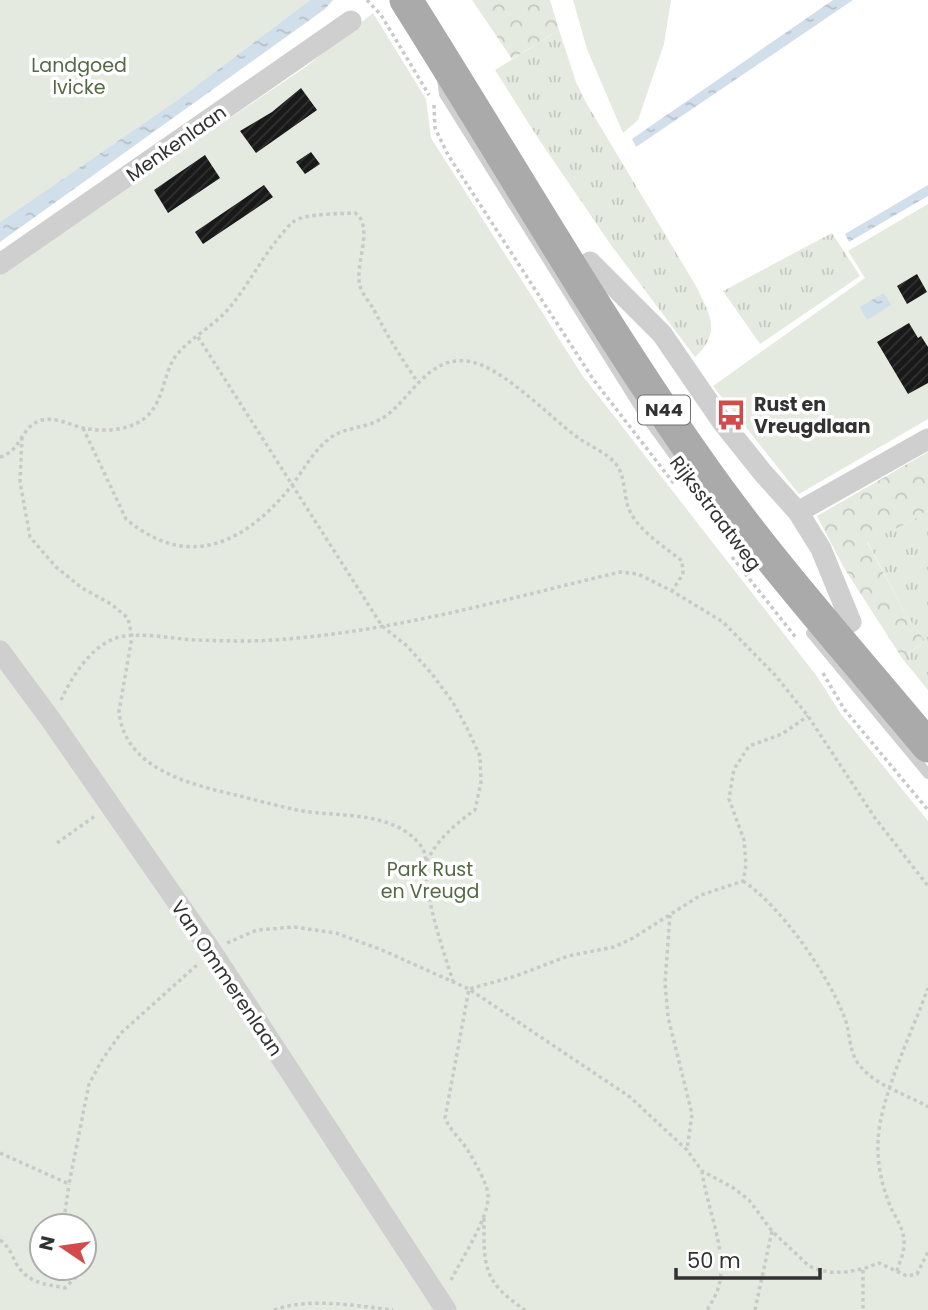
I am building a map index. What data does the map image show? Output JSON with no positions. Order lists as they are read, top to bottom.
{
  "streets": {
    "main road": ["N44", "Rijksstraatweg"],
    "street": ["Menkenlaan", "Van Ommerenlaan"]
  },
  "parks": ["Landgoed Ivicke", "Park Rust en Vreugd"],
  "places": {
    "bus stop": ["Rust en Vreugdlaan"]
  },
  "scale_bar": "50 m",
  "north": "left"
}
